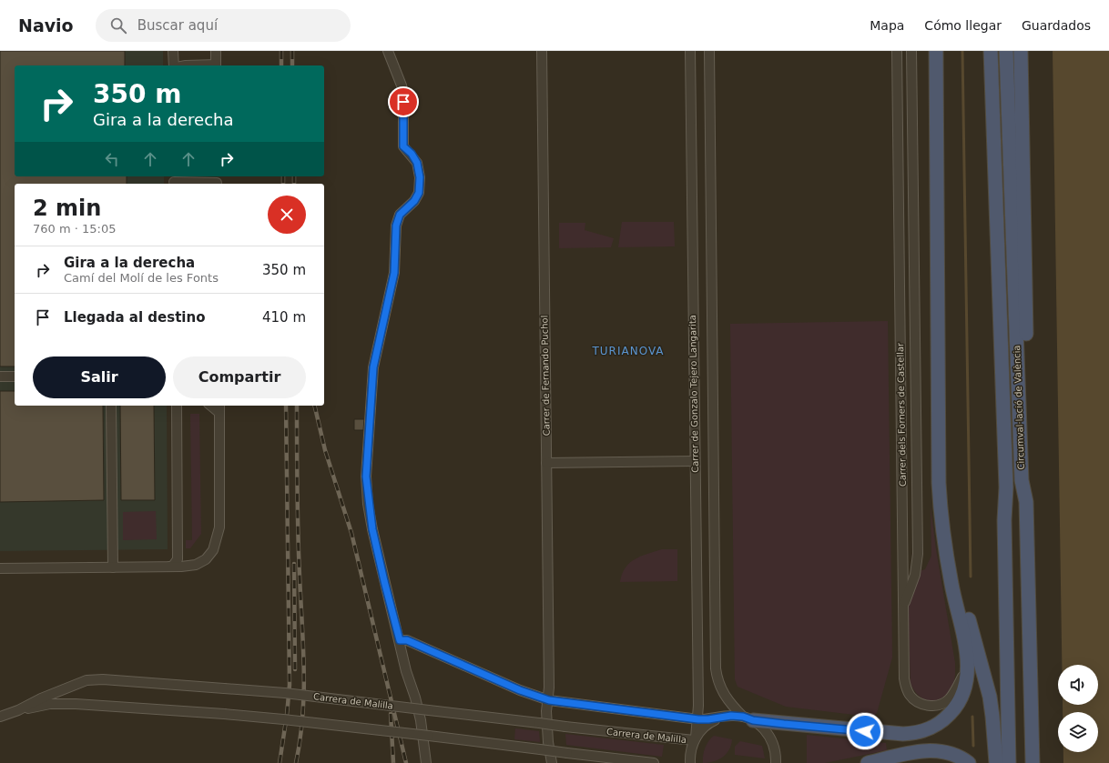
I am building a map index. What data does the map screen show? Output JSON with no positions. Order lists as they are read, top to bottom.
{
  "streets": {
    "highway": ["Circumval·lació de València"],
    "street": [
      "Carrer de Fernando Puchol",
      "Carrer de Gonzalo Tejero Langarita",
      "Carrer dels Forners de Castellar",
      "Carrera de Malilla"
    ]
  },
  "crossings": [
    ["Carrer de Gonzalo Tejero Langarita", "Carrera de Malilla"]
  ],
  "districts": ["TURIANOVA"],
  "page": {
    "header": "Navio",
    "search": "Buscar aquí",
    "nav": ["Mapa", "Cómo llegar", "Guardados"],
    "turn": ["350 m", "Gira a la derecha"],
    "heading": ["2 min", "760 m · 15:05"],
    "list": [
      {
        "name": "Gira a la derecha",
        "note": "Camí del Molí de les Fonts",
        "value": "350 m"
      },
      {
        "name": "Llegada al destino",
        "value": "410 m"
      }
    ],
    "buttons": ["Salir", "Compartir"]
  }
}
